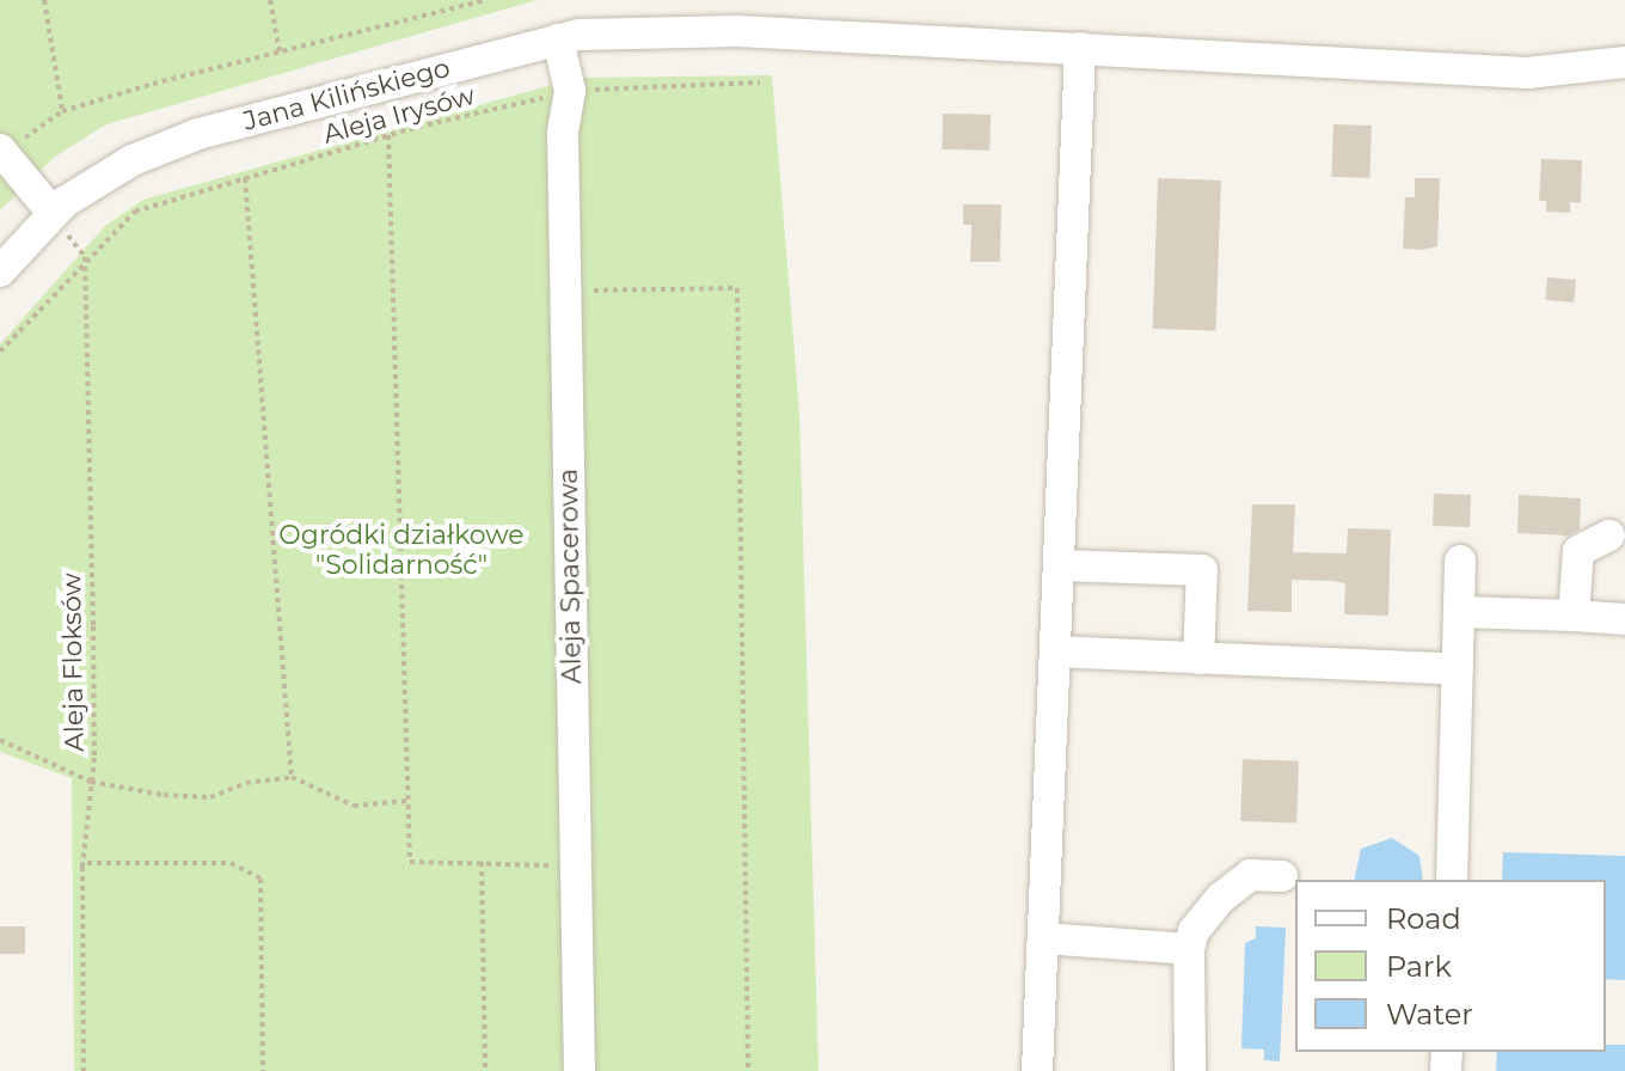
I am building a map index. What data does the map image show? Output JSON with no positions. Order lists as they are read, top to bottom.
{
  "streets": {
    "street": ["Jana Kilińskiego", "Aleja Spacerowa"],
    "path": ["Aleja Irysów", "Aleja Floksów"]
  },
  "crossings": [
    ["Aleja Irysów", "Aleja Spacerowa"],
    ["Aleja Irysów", "Aleja Floksów"]
  ],
  "parks": ["Ogródki działkowe \"Solidarność\""],
  "legend": ["Road", "Park", "Water"]
}
